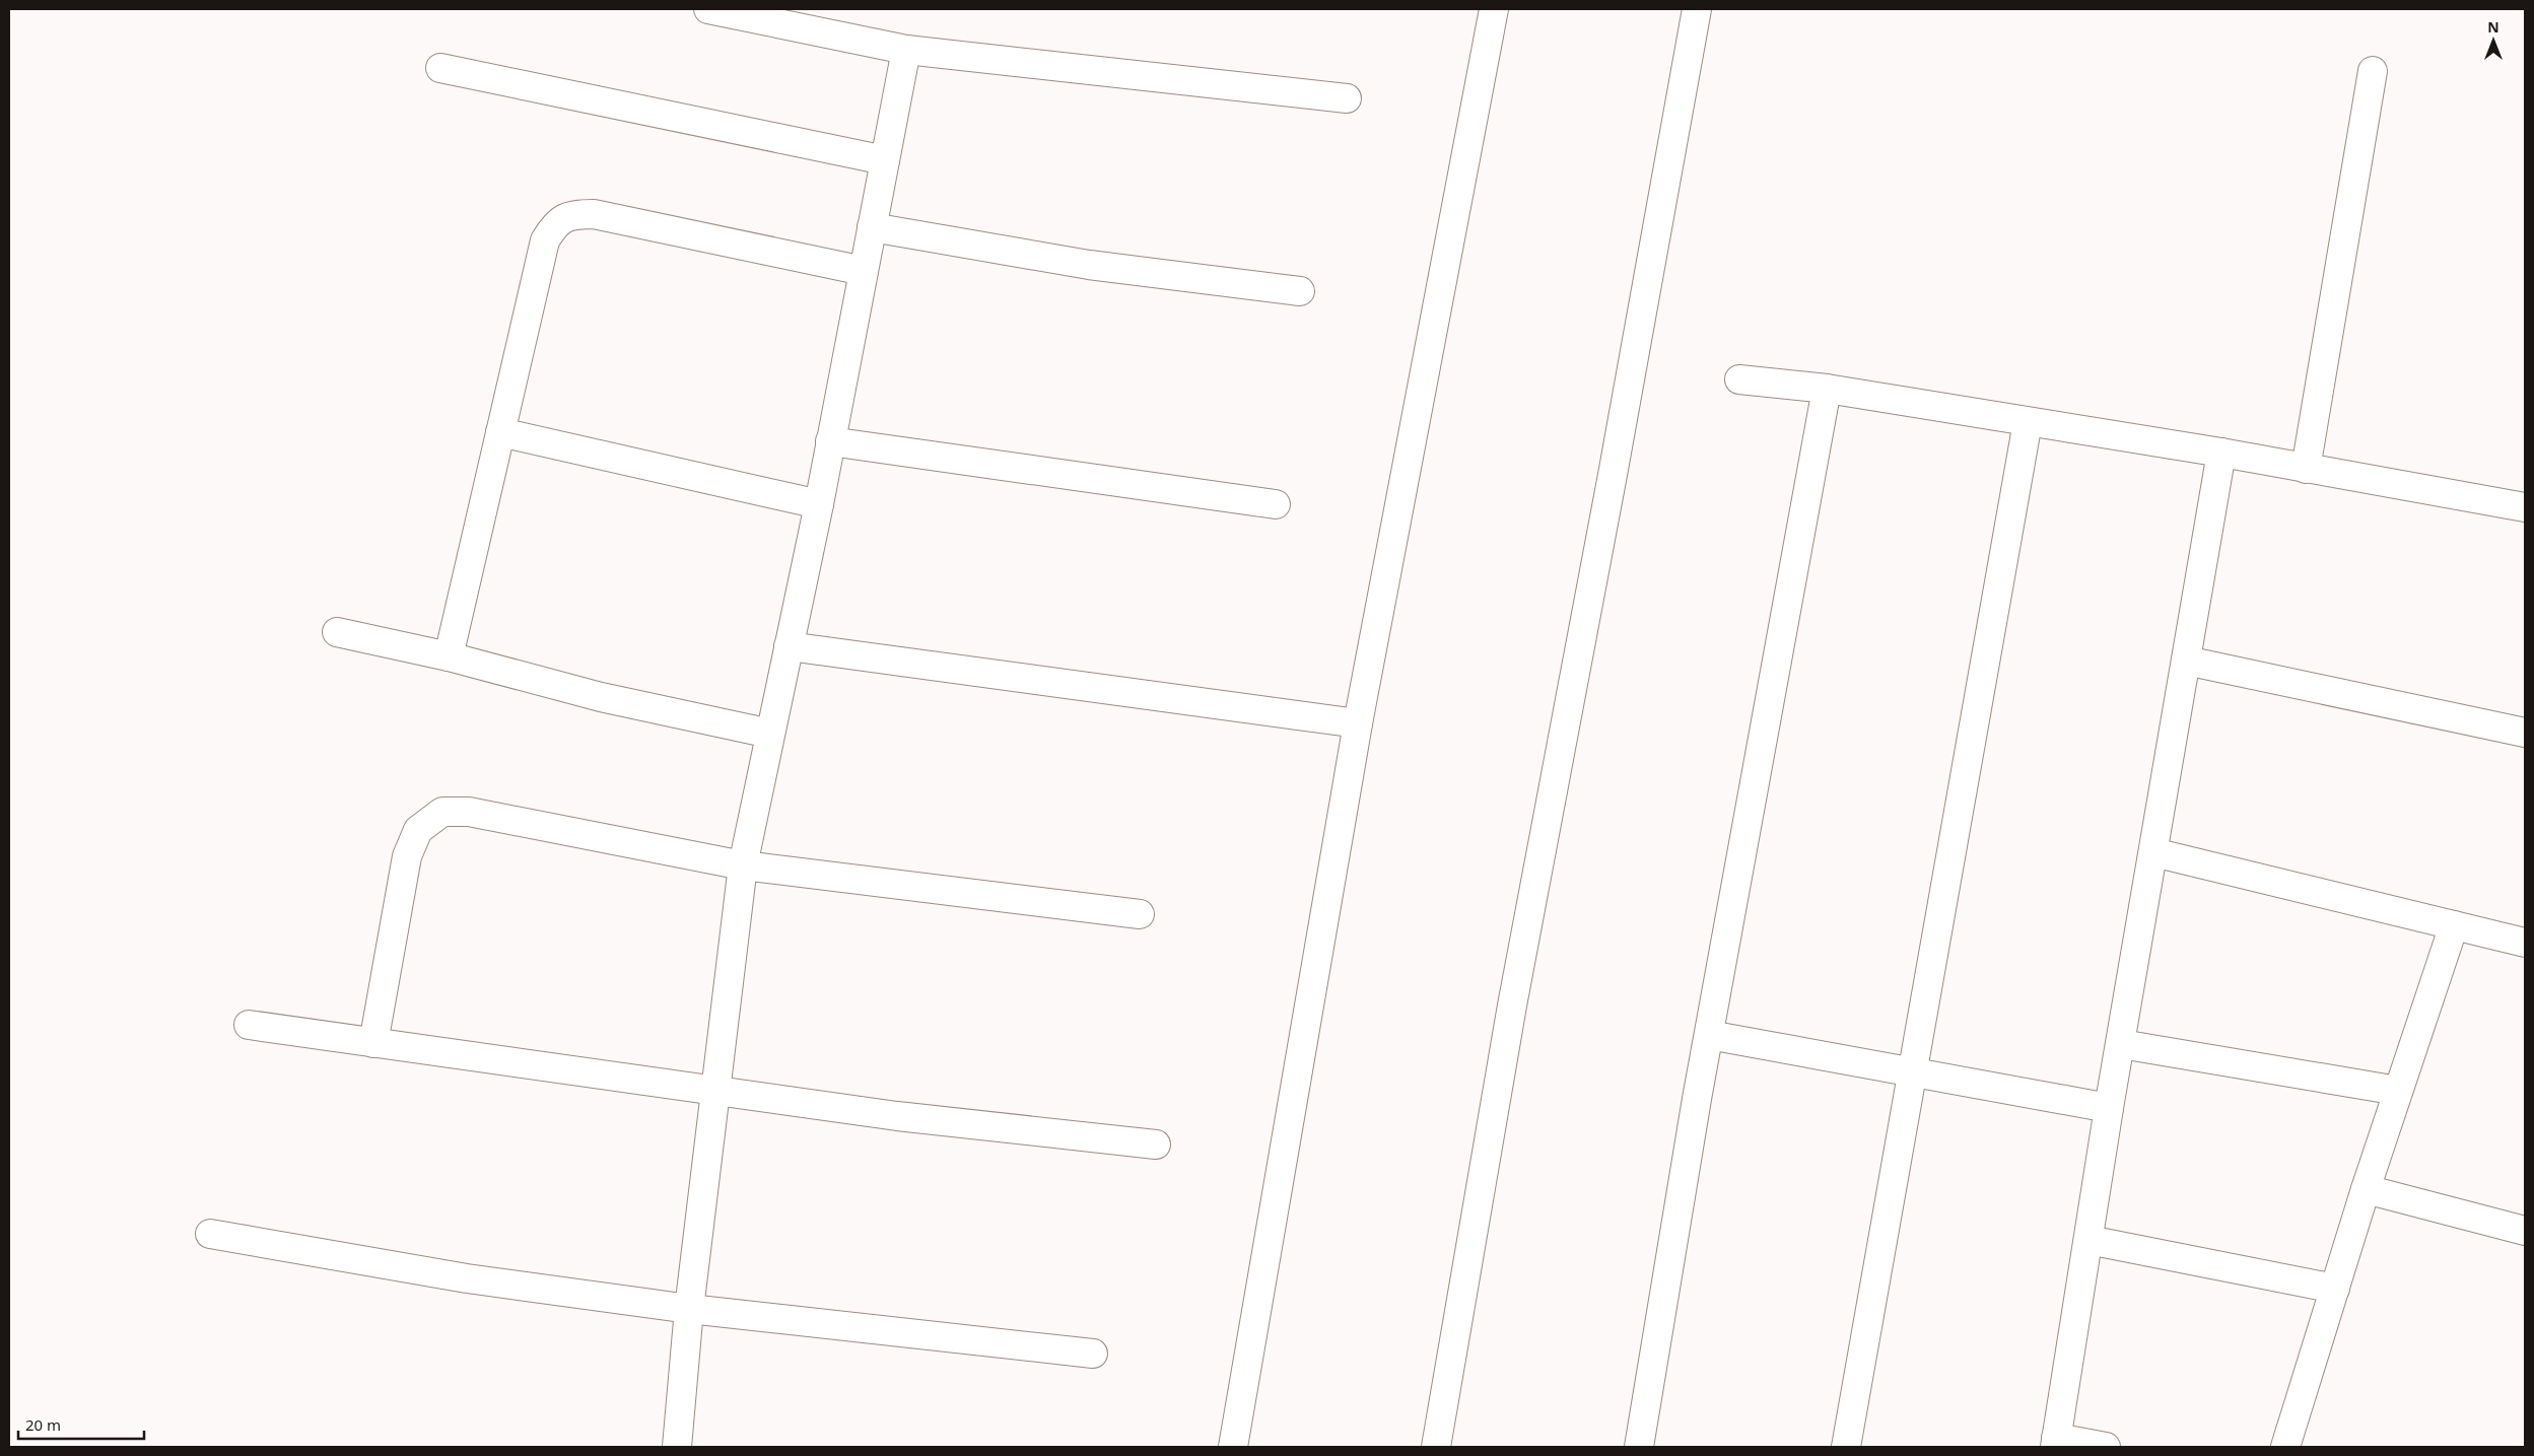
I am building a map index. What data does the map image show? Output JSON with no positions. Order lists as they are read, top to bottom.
{
  "scale_bar": "20 m",
  "north": "top"
}
